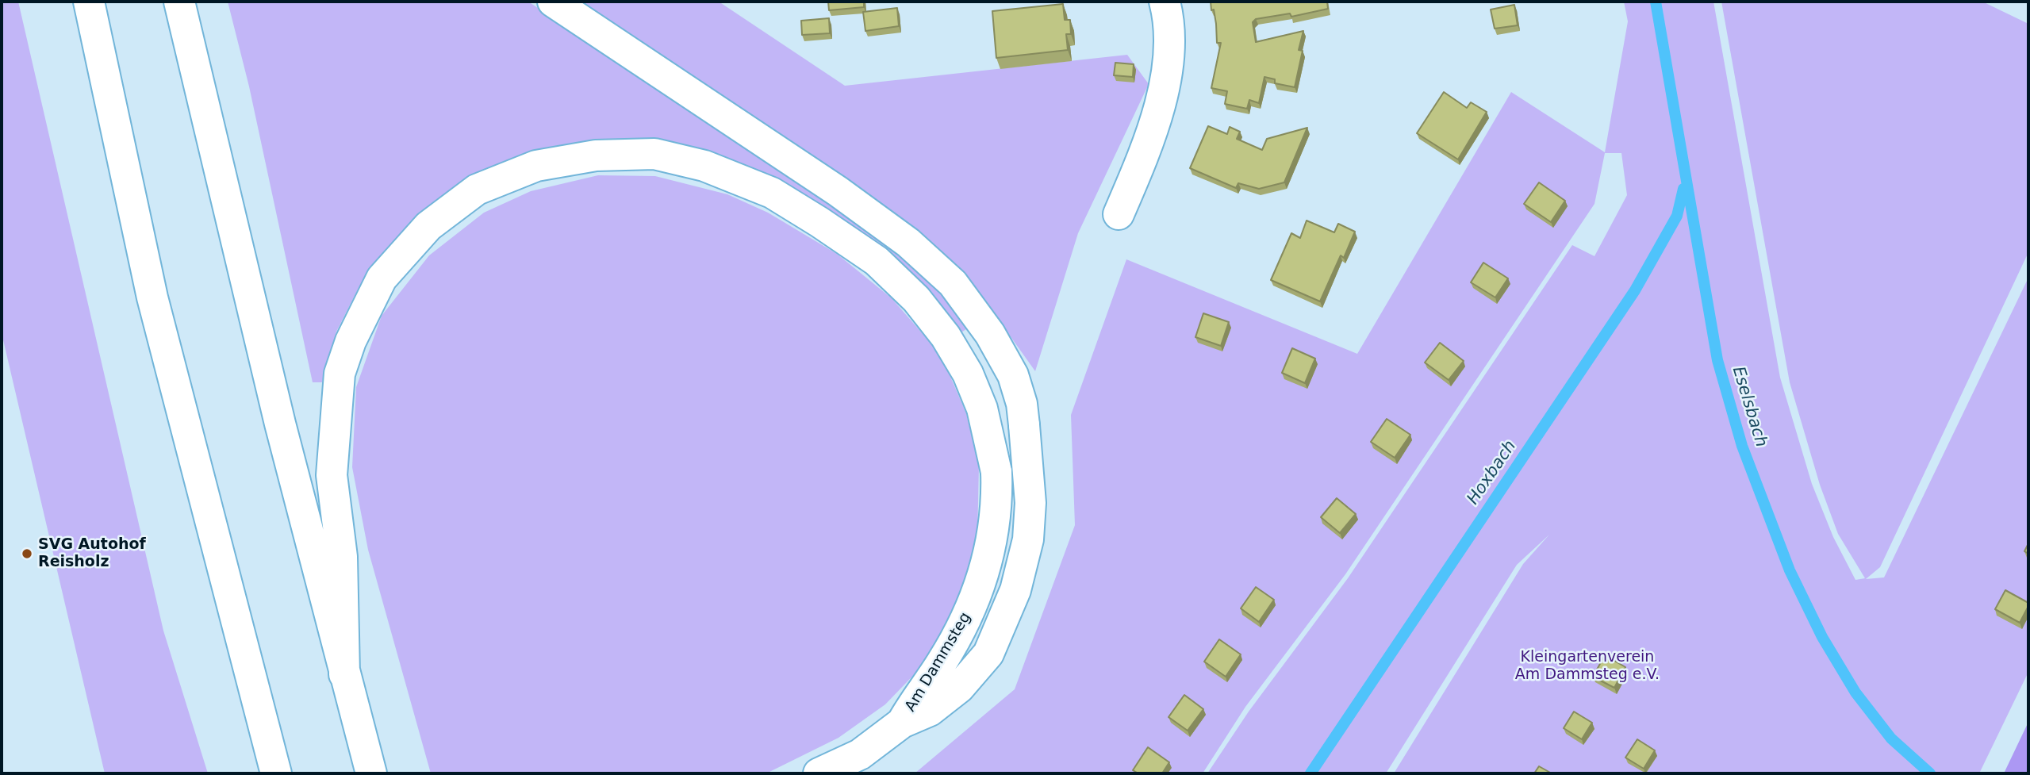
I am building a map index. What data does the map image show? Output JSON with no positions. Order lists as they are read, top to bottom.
{
  "streets": {
    "main road": ["Am Dammsteg"]
  },
  "water": ["Eselsbach", "Hoxbach"],
  "parks": ["Kleingartenverein Am Dammsteg e.V."],
  "places": ["SVG Autohof Reisholz"]
}
